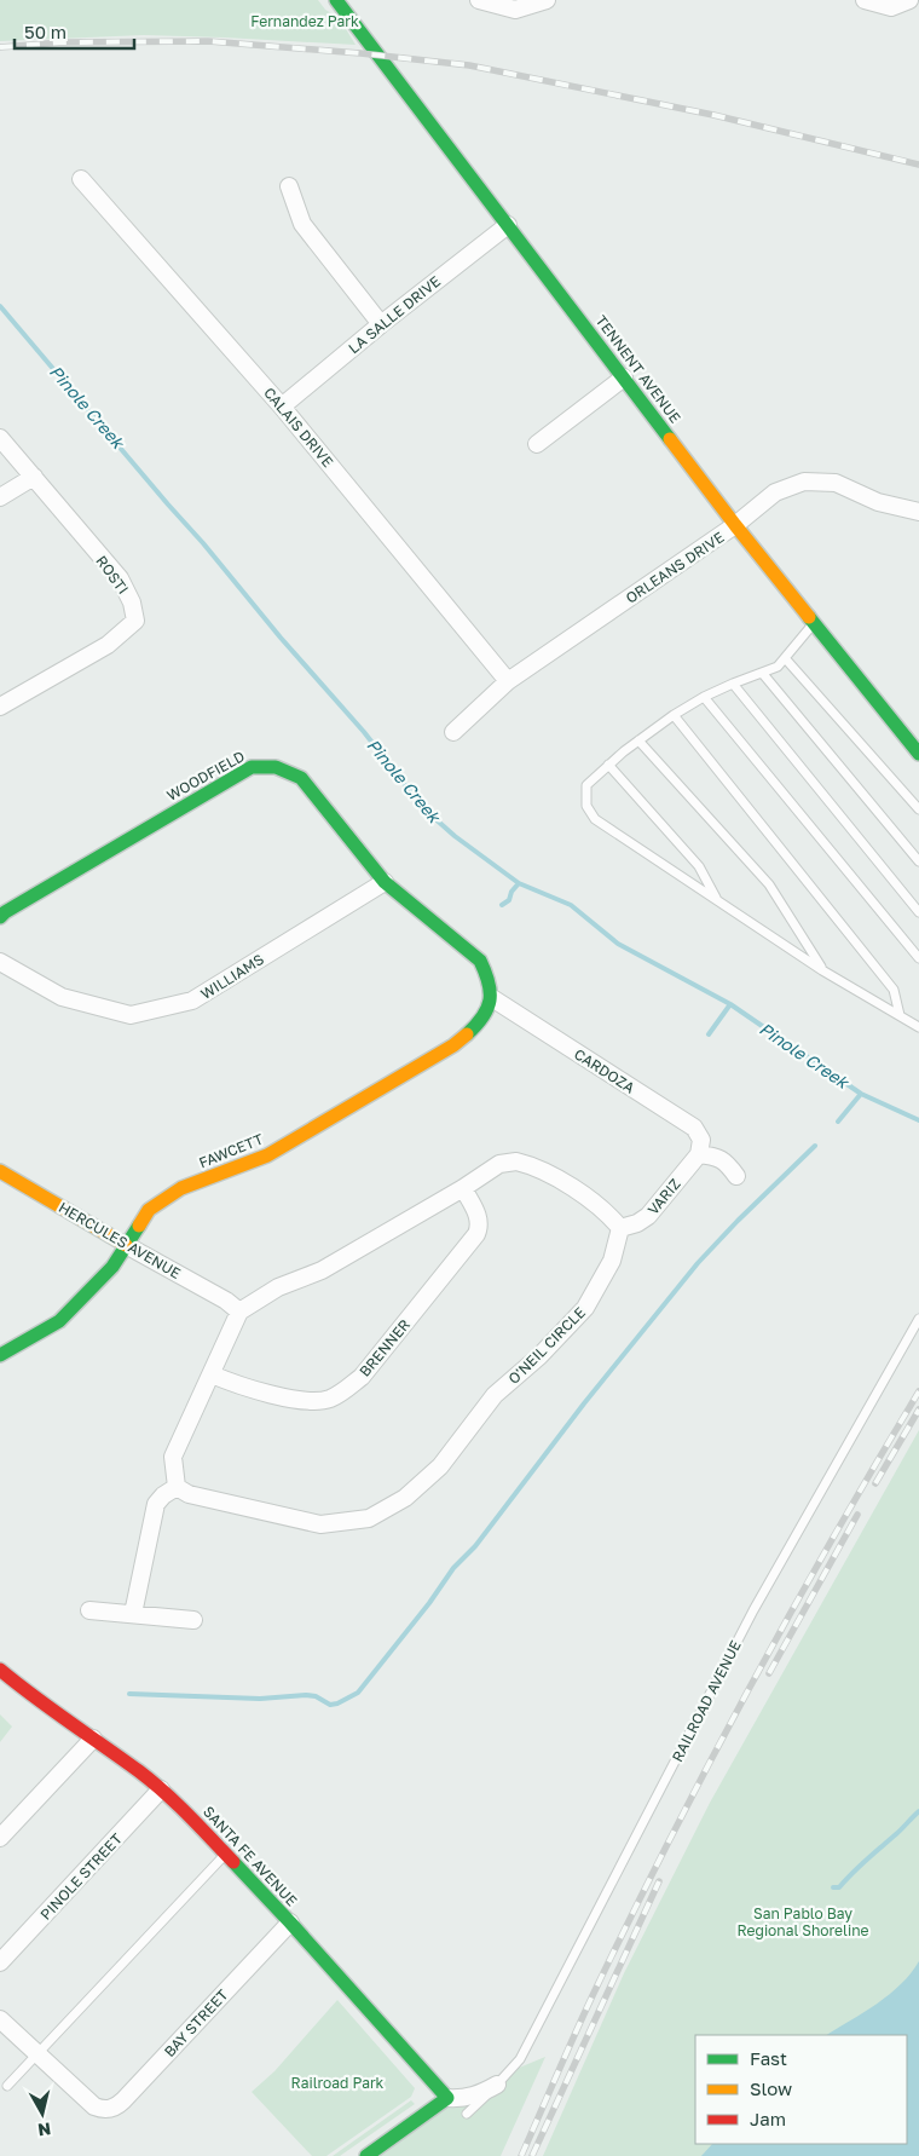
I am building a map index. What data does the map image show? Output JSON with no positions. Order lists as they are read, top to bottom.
{
  "streets": {
    "street": [
      "LA SALLE DRIVE",
      "TENNENT AVENUE",
      "CALAIS DRIVE",
      "ORLEANS DRIVE",
      "ROSTI",
      "WOODFIELD",
      "WILLIAMS",
      "CARDOZA",
      "FAWCETT",
      "VARIZ",
      "HERCULES AVENUE",
      "O'NEIL CIRCLE",
      "BRENNER",
      "RAILROAD AVENUE",
      "SANTA FE AVENUE",
      "PINOLE STREET",
      "BAY STREET"
    ]
  },
  "crossings": [
    ["LA SALLE DRIVE", "TENNENT AVENUE"],
    ["LA SALLE DRIVE", "CALAIS DRIVE"],
    ["TENNENT AVENUE", "ORLEANS DRIVE"],
    ["CALAIS DRIVE", "ORLEANS DRIVE"],
    ["WOODFIELD", "WILLIAMS"],
    ["WOODFIELD", "CARDOZA"],
    ["WOODFIELD", "FAWCETT"],
    ["CARDOZA", "FAWCETT"],
    ["CARDOZA", "VARIZ"],
    ["FAWCETT", "HERCULES AVENUE"],
    ["VARIZ", "O'NEIL CIRCLE"],
    ["RAILROAD AVENUE", "SANTA FE AVENUE"],
    ["SANTA FE AVENUE", "PINOLE STREET"],
    ["SANTA FE AVENUE", "BAY STREET"]
  ],
  "water": ["Pinole Creek"],
  "parks": ["Fernandez Park", "San Pablo Bay Regional Shoreline", "Railroad Park"],
  "legend": ["Fast", "Slow", "Jam"],
  "scale_bar": "50 m",
  "north": "bottom"
}
